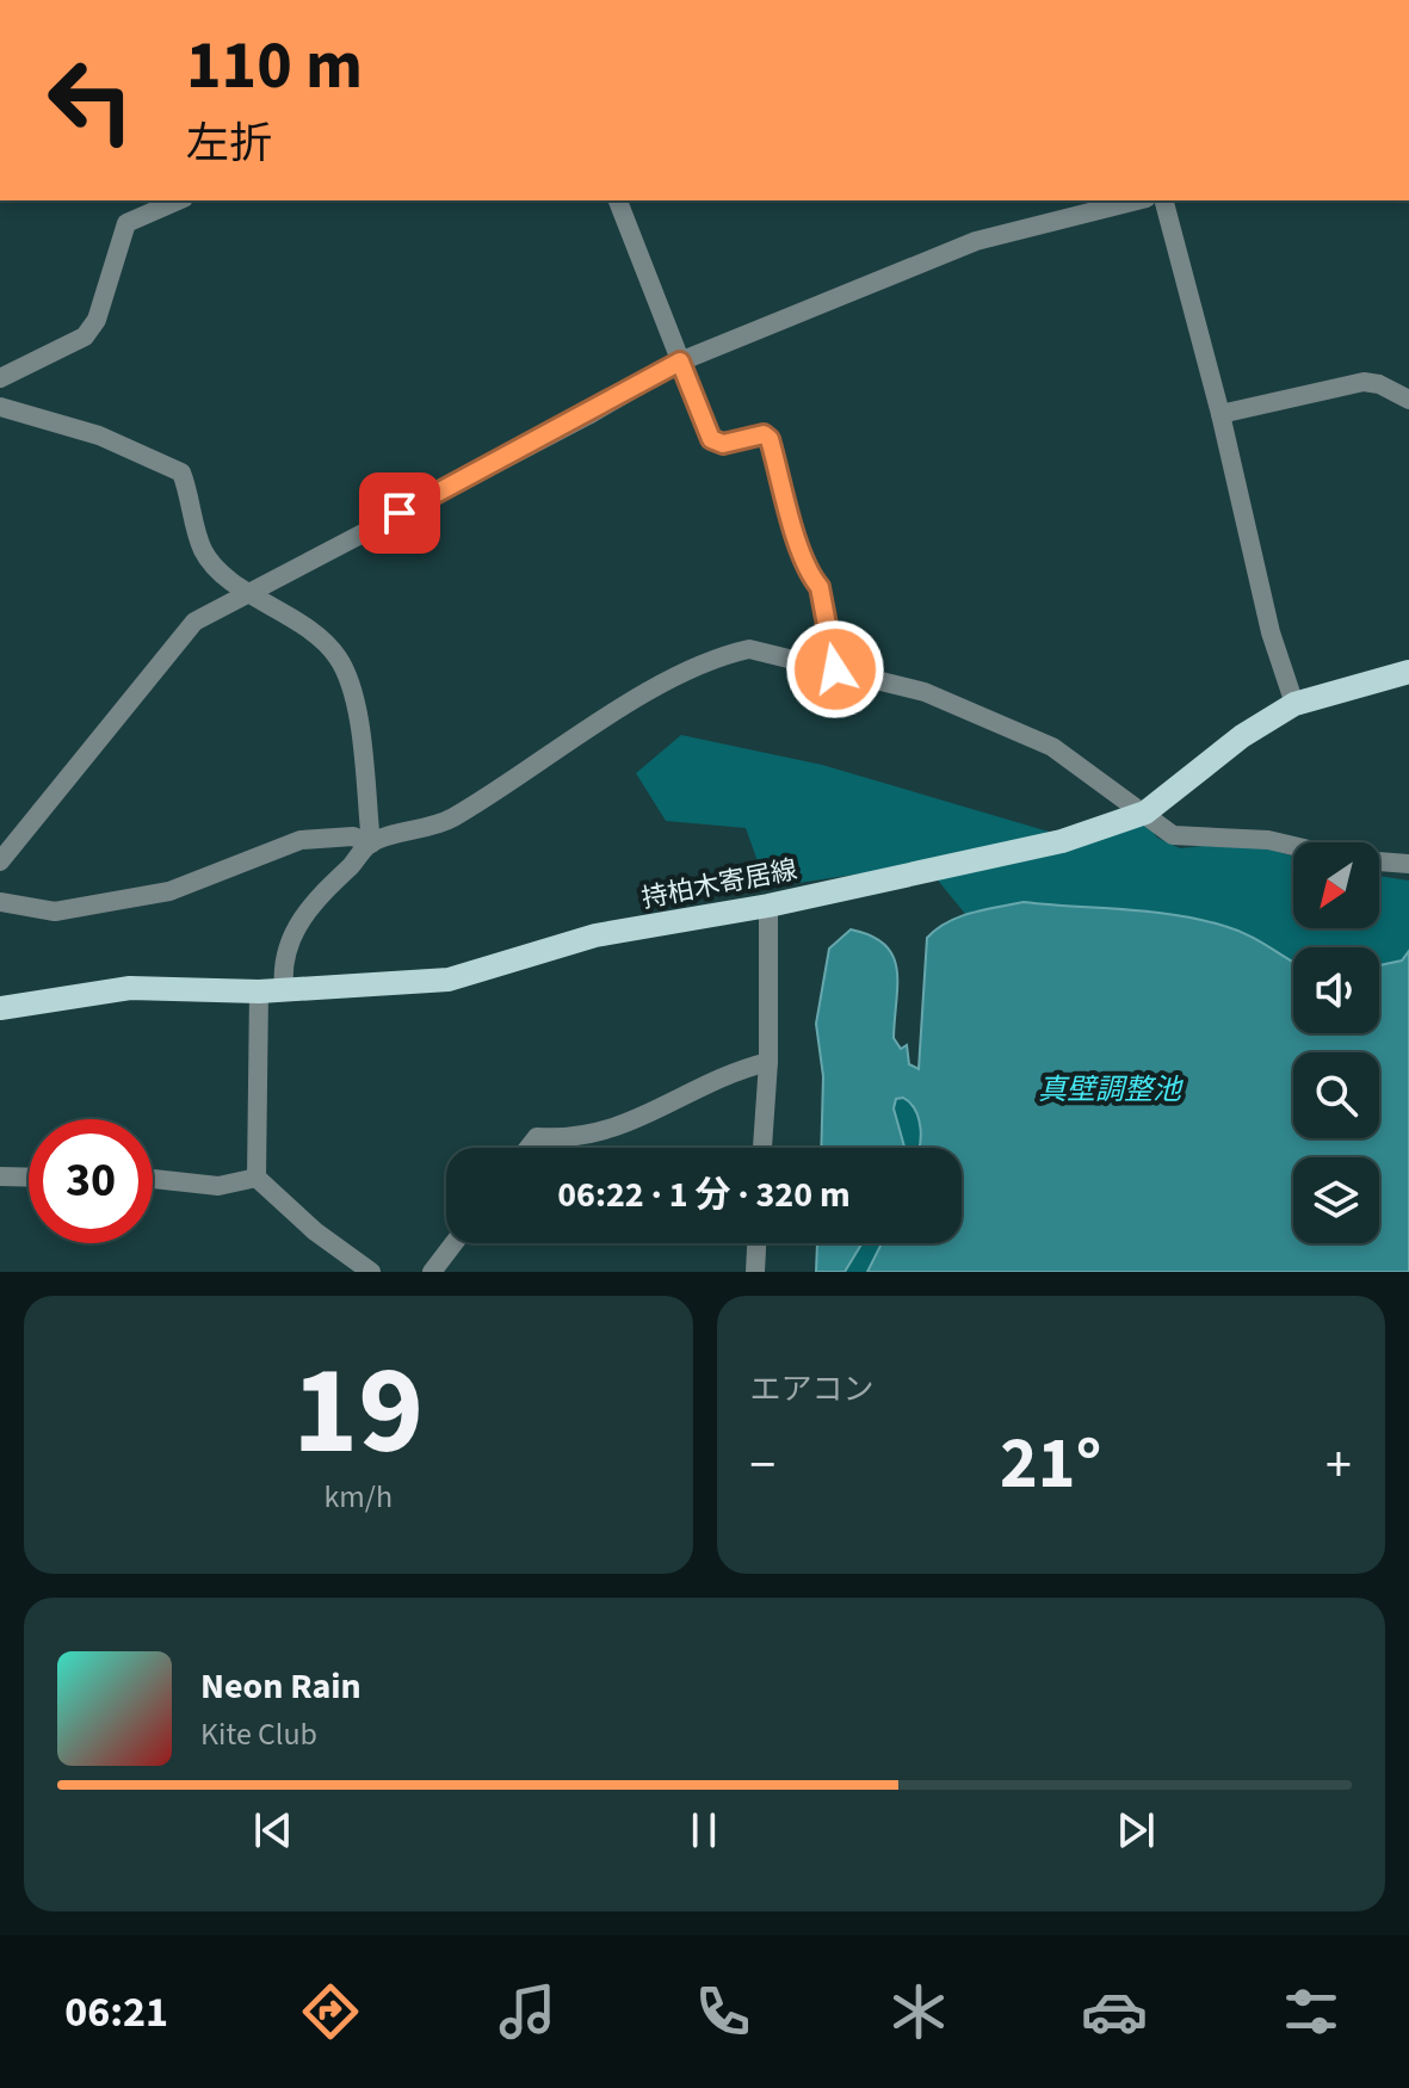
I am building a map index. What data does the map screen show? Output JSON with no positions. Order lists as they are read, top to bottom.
{
  "streets": {
    "main road": ["持柏木寄居線"]
  },
  "water": ["真壁調整池"],
  "north": "bottom left",
  "page": {
    "turn": ["110 m", "左折"],
    "limit": "30",
    "trip": "06:22 · 1 分 · 320 m",
    "tile": [
      ["19", "km/h"],
      "エアコン"
    ],
    "heat": ["−", "21°", "+"],
    "song": ["Neon Rain", "Kite Club"],
    "tabs": "06:21"
  }
}
